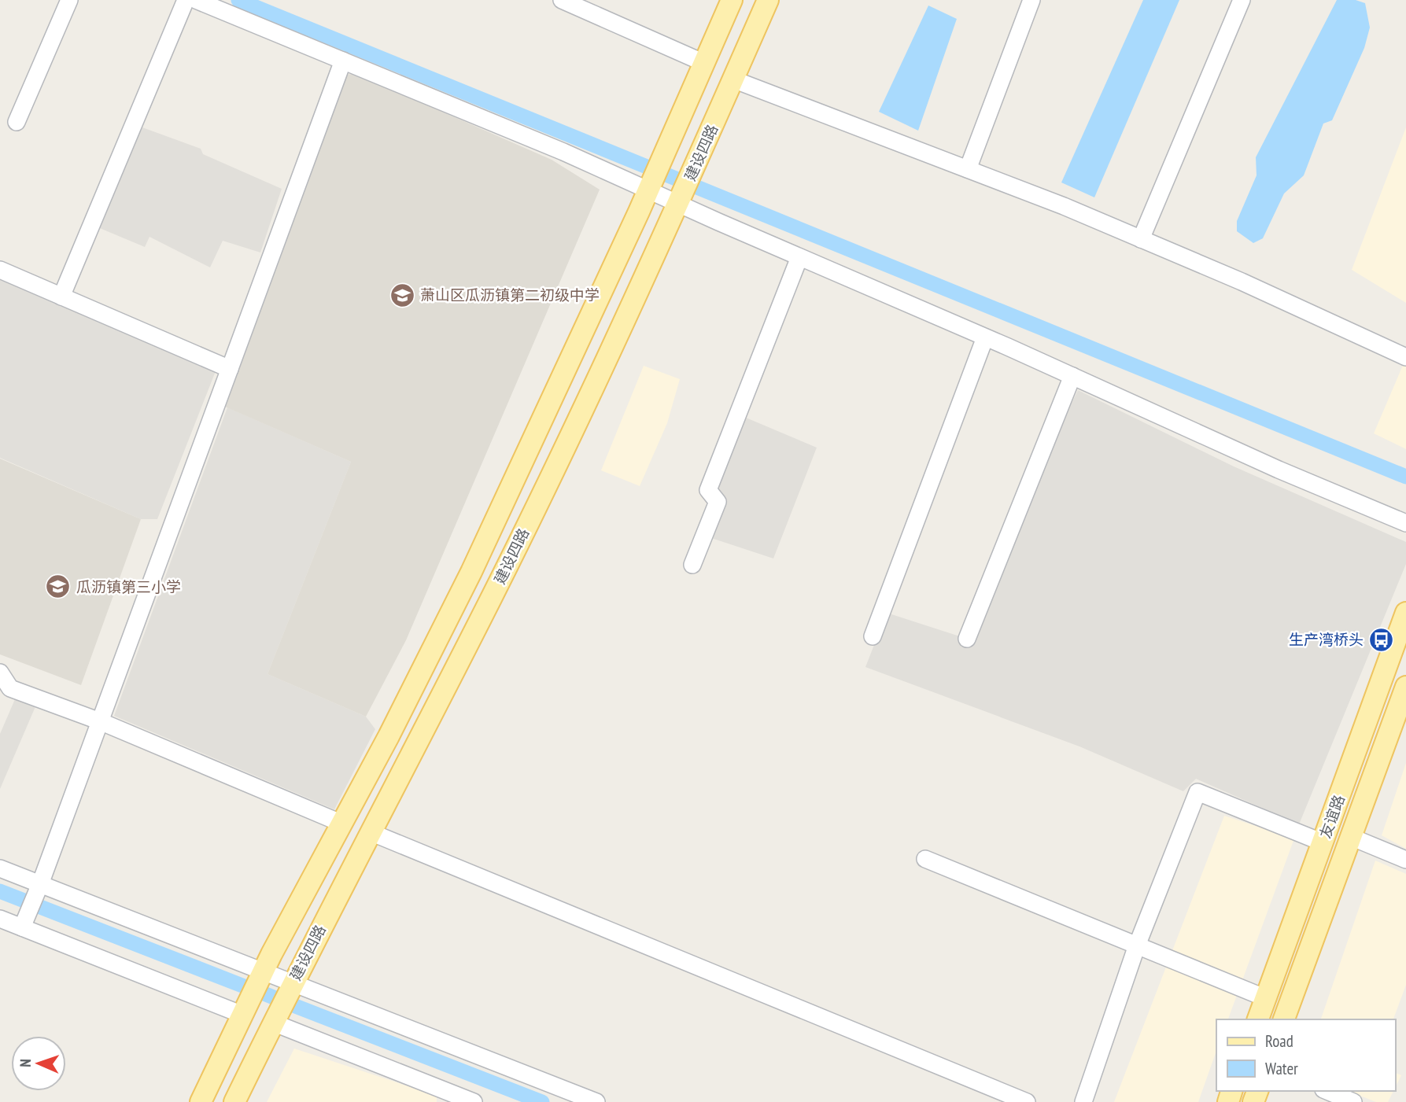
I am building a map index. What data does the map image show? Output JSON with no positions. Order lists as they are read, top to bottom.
{
  "streets": {
    "main road": ["建设四路", "友谊路"]
  },
  "places": {
    "school or university": ["萧山区瓜沥镇第二初级中学", "瓜沥镇第三小学"],
    "bus stop": ["生产湾桥头"]
  },
  "legend": ["Road", "Water"],
  "north": "left"
}
